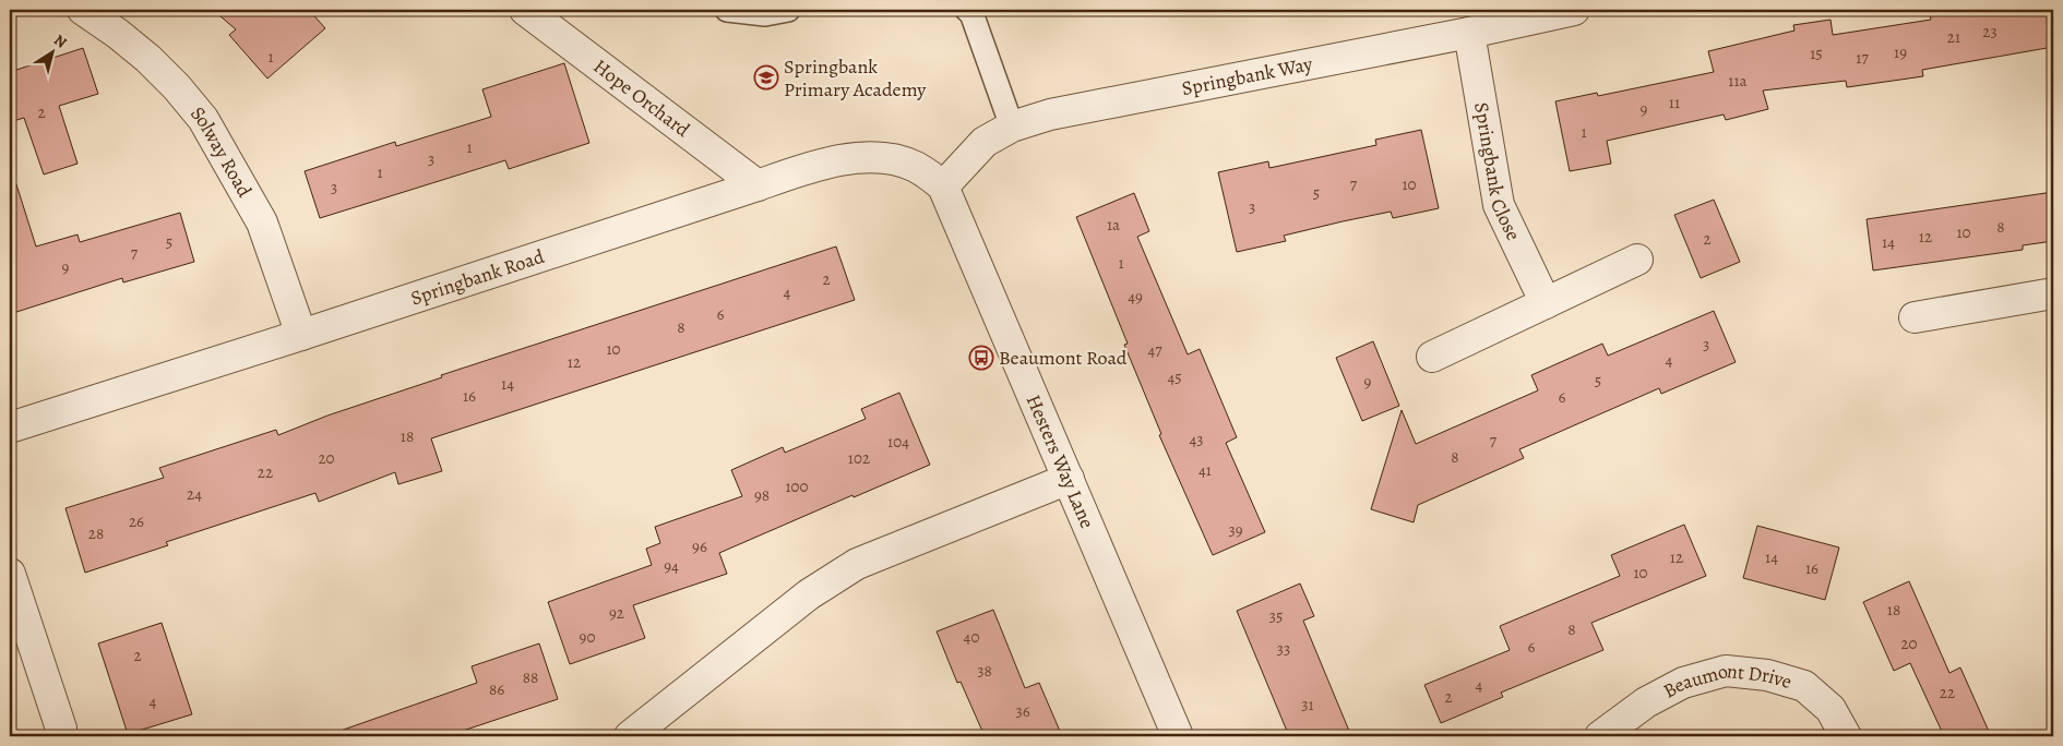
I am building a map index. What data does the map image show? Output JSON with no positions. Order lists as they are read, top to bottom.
{
  "streets": {
    "street": [
      "Springbank Way",
      "Hope Orchard",
      "Solway Road",
      "Springbank Close",
      "Springbank Road",
      "Hesters Way Lane",
      "Beaumont Drive"
    ]
  },
  "crossings": [
    ["Springbank Way", "Springbank Close"],
    ["Springbank Way", "Springbank Road"],
    ["Springbank Way", "Hesters Way Lane"],
    ["Hope Orchard", "Springbank Road"],
    ["Solway Road", "Springbank Road"],
    ["Springbank Road", "Hesters Way Lane"]
  ],
  "places": {
    "school or university": ["Springbank Primary Academy"],
    "bus stop": ["Beaumont Road"]
  },
  "house_numbers": [
    "23",
    "21",
    "19",
    "15",
    "1",
    "17",
    "11a",
    "11",
    "9",
    "2",
    "1",
    "1",
    "3",
    "1",
    "7",
    "10",
    "3",
    "5",
    "3",
    "1a",
    "8",
    "10",
    "12",
    "2",
    "5",
    "14",
    "7",
    "1",
    "9",
    "2",
    "4",
    "49",
    "6",
    "8",
    "3",
    "10",
    "47",
    "4",
    "12",
    "45",
    "5",
    "9",
    "14",
    "16",
    "6",
    "18",
    "43",
    "7",
    "104",
    "8",
    "20",
    "102",
    "41",
    "22",
    "100",
    "24",
    "98",
    "26",
    "39",
    "28",
    "96",
    "12",
    "14",
    "94",
    "16",
    "10",
    "18",
    "92",
    "35",
    "8",
    "90",
    "40",
    "20",
    "6",
    "33",
    "2",
    "38",
    "88",
    "4",
    "86",
    "22",
    "2",
    "4",
    "31",
    "36"
  ],
  "north": "top right"
}
